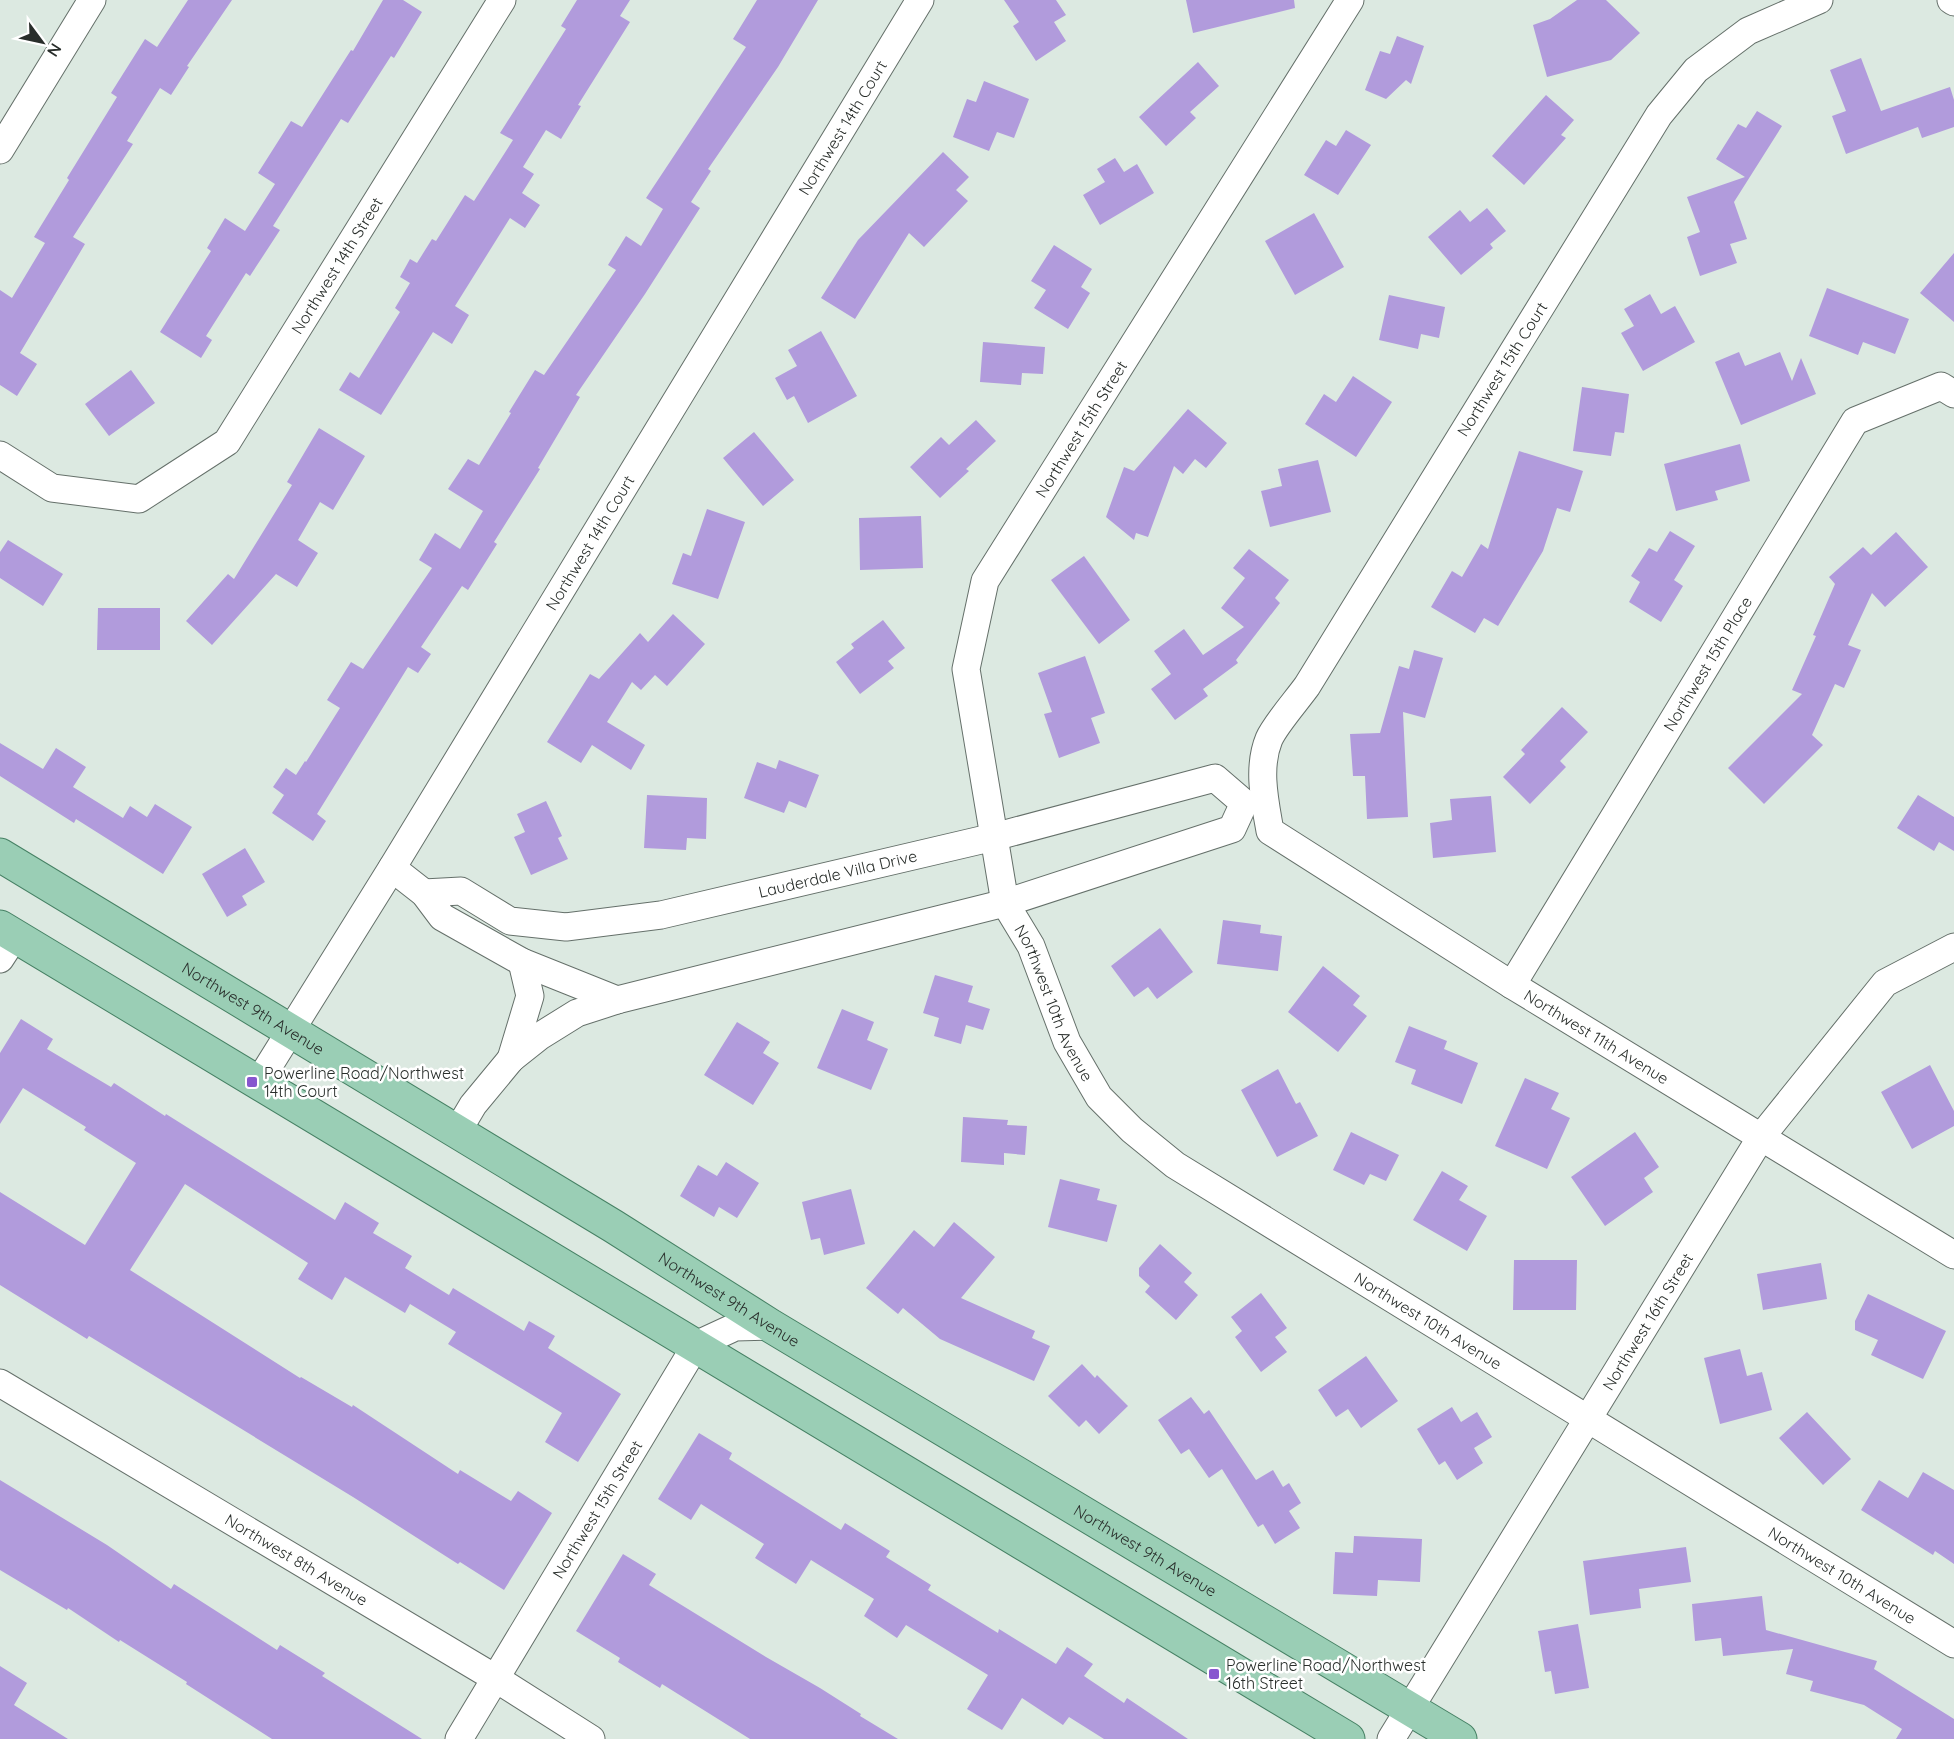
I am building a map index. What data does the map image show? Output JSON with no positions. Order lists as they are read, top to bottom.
{
  "streets": {
    "main road": ["Northwest 9th Avenue"],
    "street": [
      "Northwest 14th Court",
      "Northwest 14th Street",
      "Northwest 15th Court",
      "Northwest 15th Street",
      "Northwest 15th Place",
      "Lauderdale Villa Drive",
      "Northwest 10th Avenue",
      "Northwest 11th Avenue",
      "Northwest 16th Street",
      "Northwest 8th Avenue"
    ]
  },
  "crossings": [
    ["Northwest 14th Court", "Northwest 9th Avenue"],
    ["Northwest 15th Court", "Lauderdale Villa Drive"],
    ["Northwest 15th Court", "Northwest 11th Avenue"],
    ["Northwest 15th Street", "Lauderdale Villa Drive"],
    ["Northwest 15th Street", "Northwest 10th Avenue"],
    ["Northwest 15th Street", "Northwest 8th Avenue"],
    ["Northwest 15th Place", "Northwest 11th Avenue"],
    ["Lauderdale Villa Drive", "Northwest 11th Avenue"],
    ["Northwest 10th Avenue", "Northwest 16th Street"],
    ["Northwest 9th Avenue", "Northwest 16th Street"],
    ["Northwest 11th Avenue", "Northwest 16th Street"]
  ],
  "places": {
    "transit": ["Powerline Road/Northwest 14th Court", "Powerline Road/Northwest 16th Street"]
  },
  "north": "bottom right"
}
